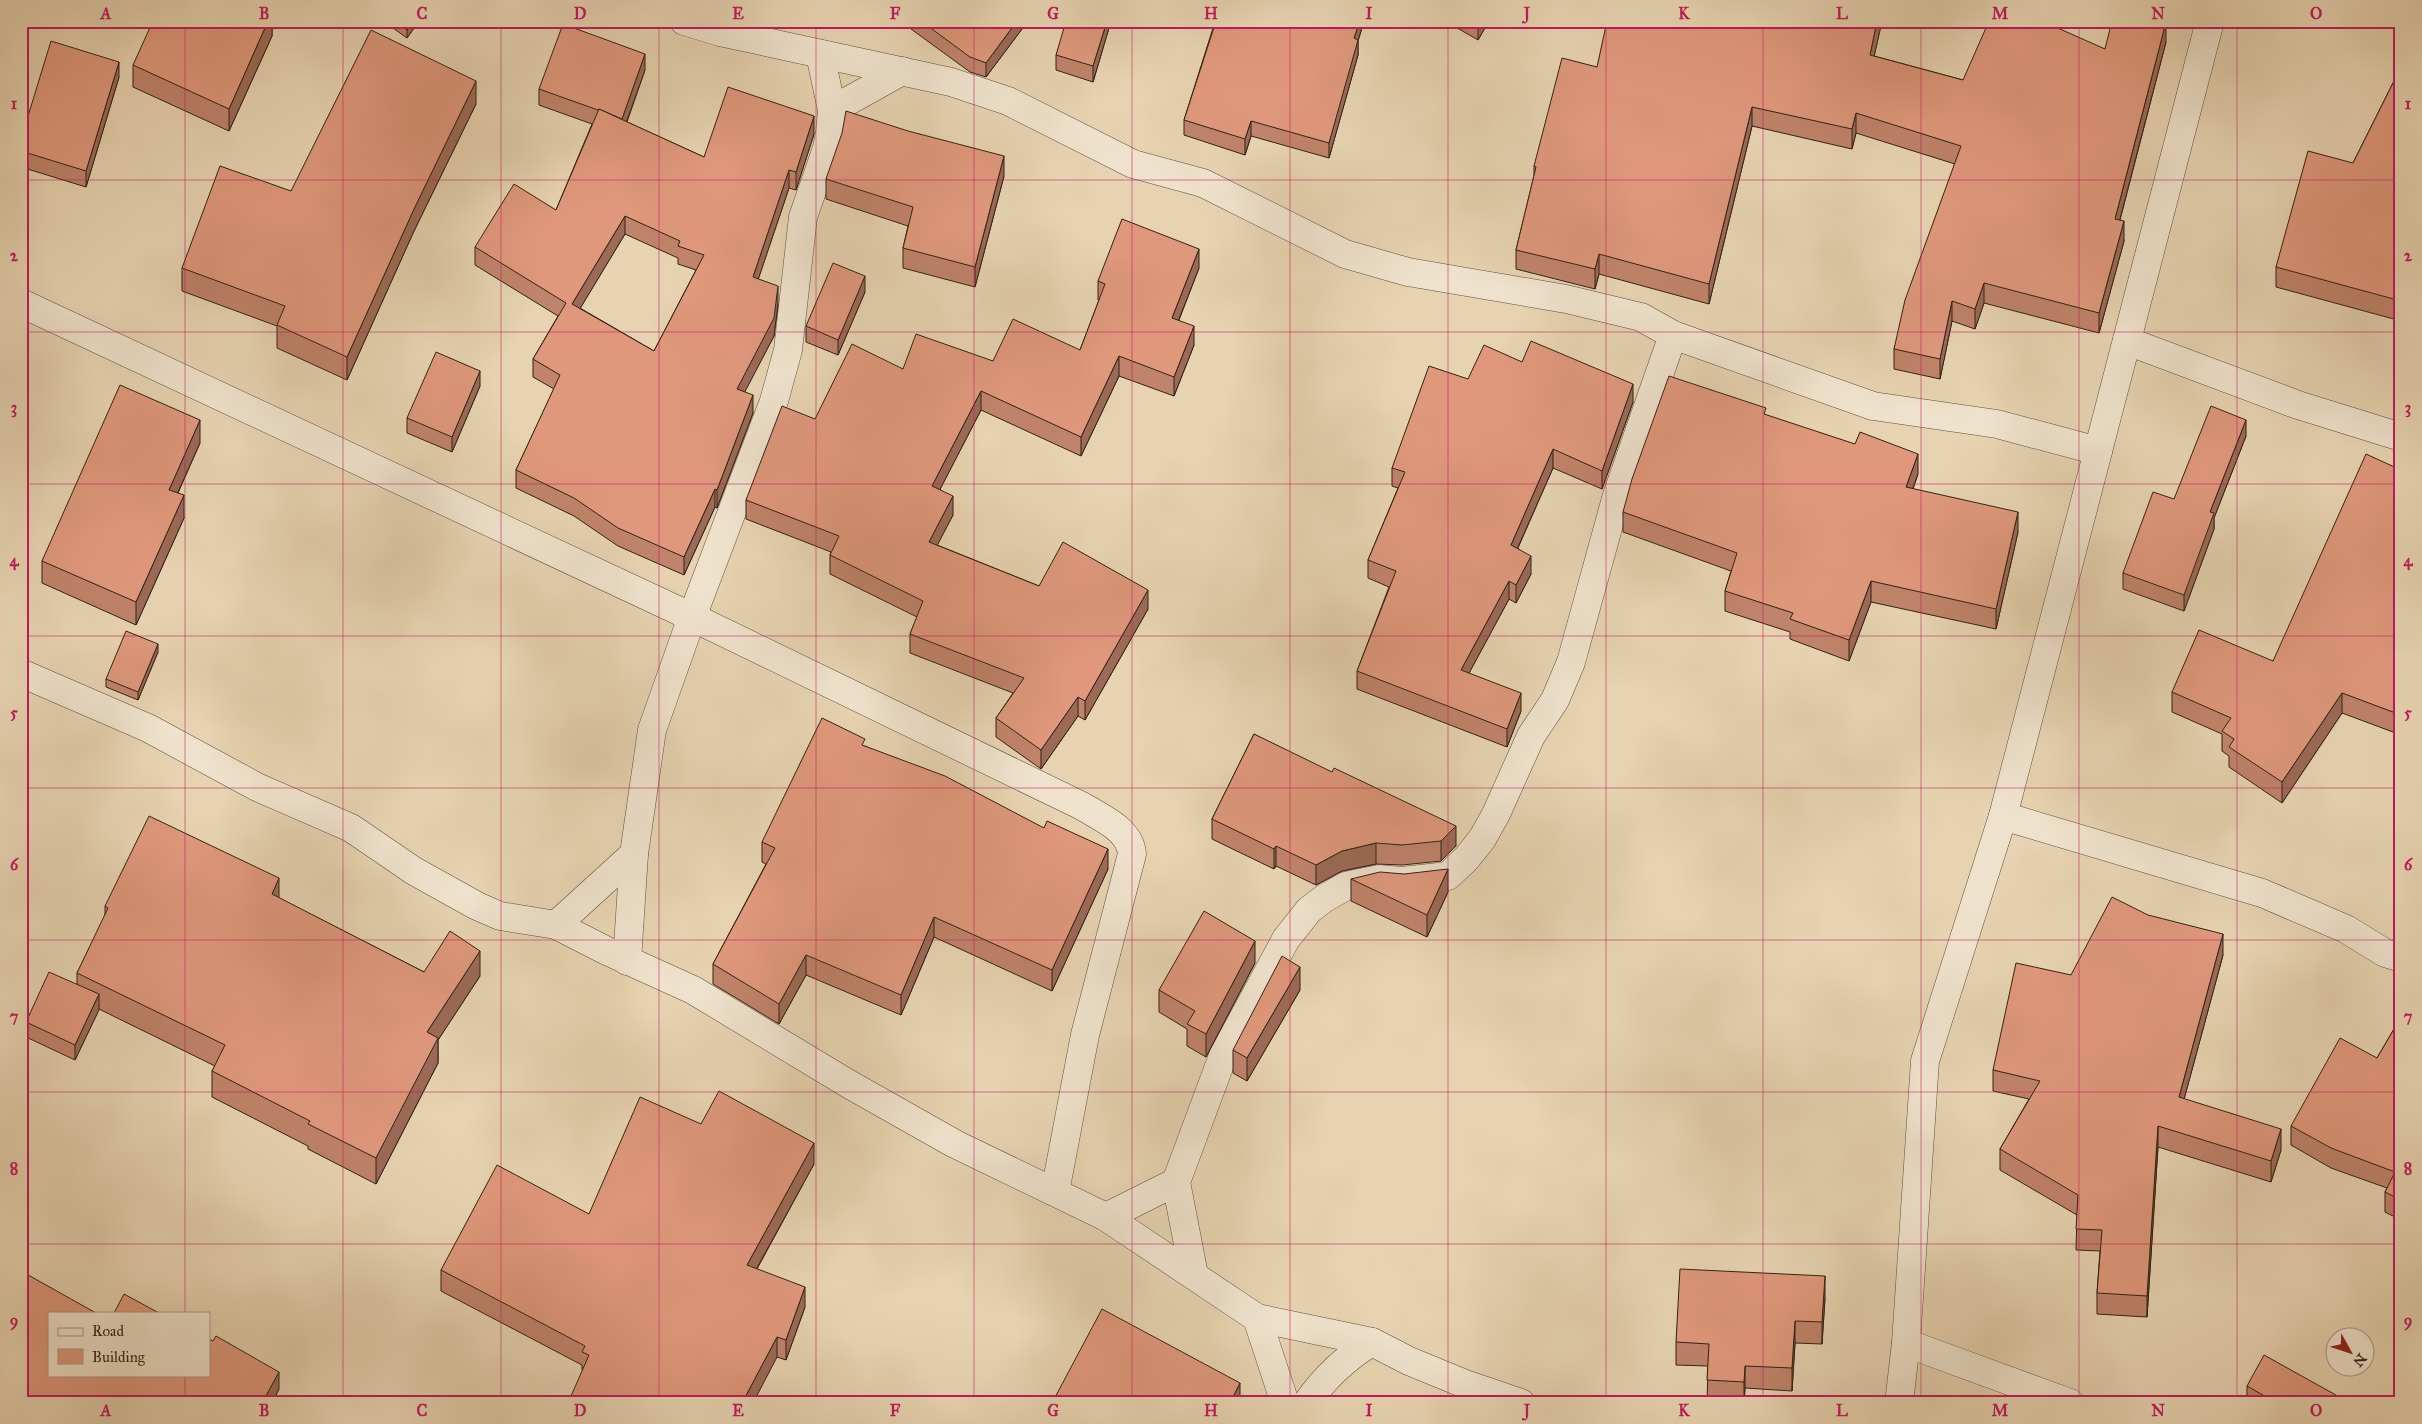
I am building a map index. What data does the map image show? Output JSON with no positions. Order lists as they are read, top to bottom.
{
  "legend": ["Road", "Building"],
  "north": "bottom right",
  "grid": {
    "columns": [
      "A",
      "B",
      "C",
      "D",
      "E",
      "F",
      "G",
      "H",
      "I",
      "J",
      "K",
      "L",
      "M",
      "N",
      "O"
    ],
    "rows": [
      "1",
      "2",
      "3",
      "4",
      "5",
      "6",
      "7",
      "8",
      "9"
    ]
  }
}
